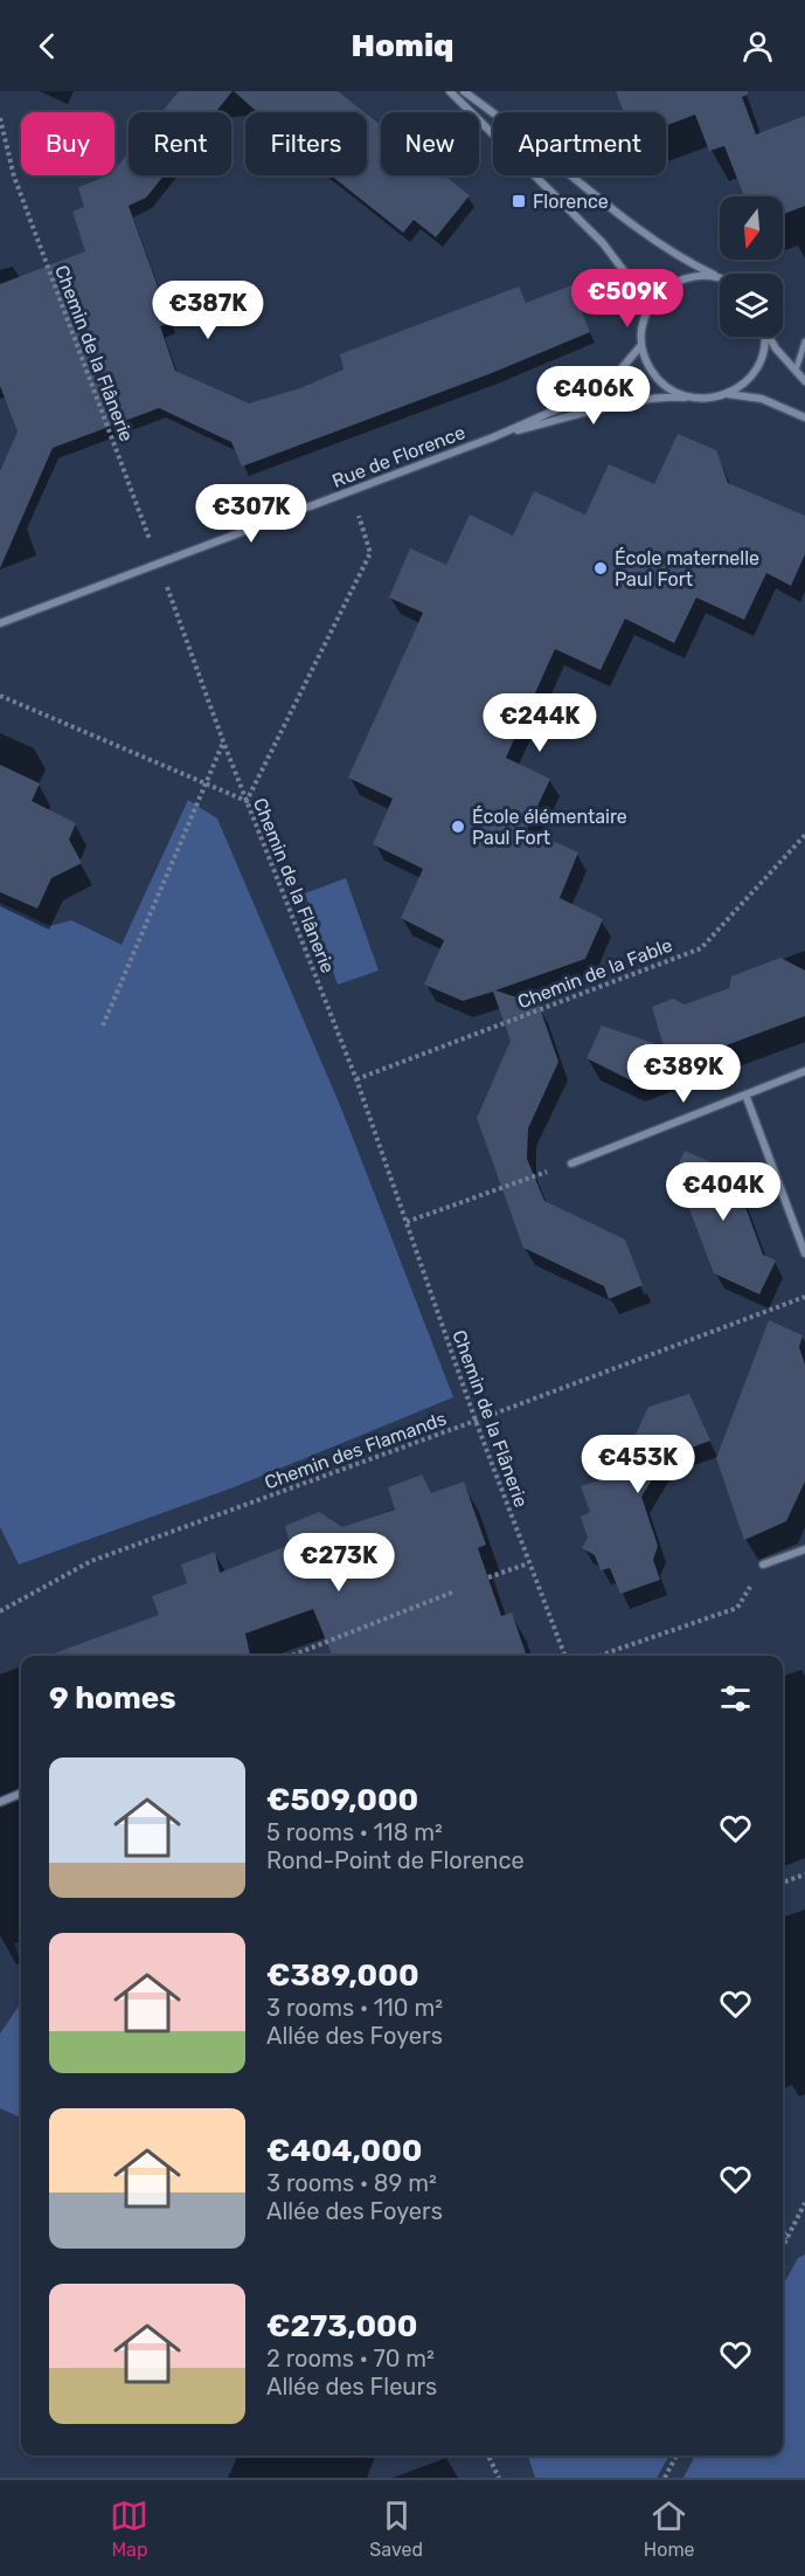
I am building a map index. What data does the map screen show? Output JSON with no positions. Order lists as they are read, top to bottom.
{
  "streets": {
    "street": ["Rue de Florence"],
    "path": ["Chemin de la Flânerie", "Chemin de la Fable", "Chemin des Flamands"]
  },
  "crossings": [
    ["Chemin de la Flânerie", "Rue de Florence"],
    ["Chemin de la Flânerie", "Chemin de la Fable"],
    ["Chemin de la Flânerie", "Chemin des Flamands"]
  ],
  "places": {
    "transit": ["Florence"],
    "other": ["École maternelle Paul Fort", "École élémentaire Paul Fort"]
  },
  "north": "bottom",
  "page": {
    "header": "Homiq",
    "chip": [
      "Buy",
      "Rent",
      "Filters",
      "New",
      "Apartment"
    ],
    "price": [
      "€509K",
      "€387K",
      "€406K",
      "€307K",
      "€244K",
      "€389K",
      "€404K",
      "€453K",
      "€273K"
    ],
    "heading": "9 homes",
    "list": [
      {
        "name": "€509,000",
        "note": "5 rooms · 118 m² · Rond-Point de Florence"
      },
      {
        "name": "€389,000",
        "note": "3 rooms · 110 m² · Allée des Foyers"
      },
      {
        "name": "€404,000",
        "note": "3 rooms · 89 m² · Allée des Foyers"
      },
      {
        "name": "€273,000",
        "note": "2 rooms · 70 m² · Allée des Fleurs"
      }
    ],
    "tabs": ["Map", "Saved", "Home"]
  }
}
